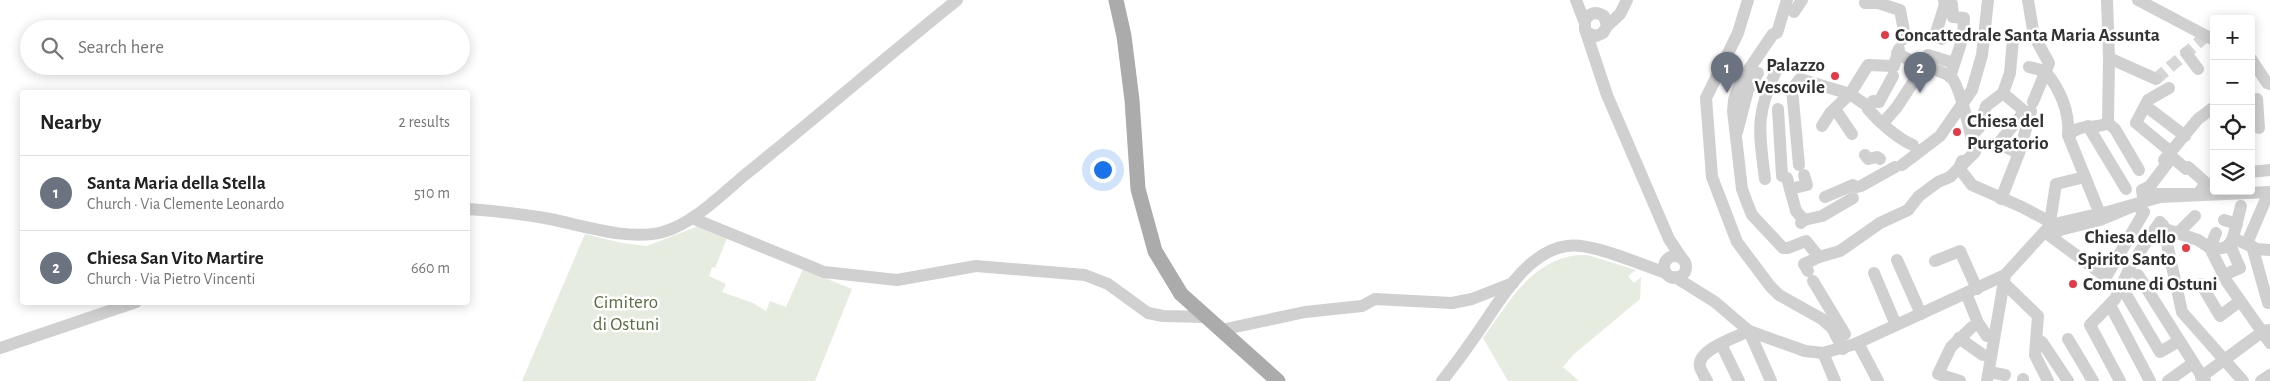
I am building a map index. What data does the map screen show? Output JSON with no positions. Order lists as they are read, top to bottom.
{
  "parks": ["Cimitero di Ostuni"],
  "places": [
    "Concattedrale Santa Maria Assunta",
    "Palazzo Vescovile",
    "Chiesa del Purgatorio",
    "Chiesa dello Spirito Santo",
    "Comune di Ostuni"
  ],
  "page": {
    "map_buttons": ["+", "−"],
    "search": "Search here",
    "pins": ["1", "2"],
    "heading": ["Nearby", "2 results"],
    "list": [
      {
        "mark": "1",
        "name": "Santa Maria della Stella",
        "note": "Church · Via Clemente Leonardo",
        "value": "510 m"
      },
      {
        "mark": "2",
        "name": "Chiesa San Vito Martire",
        "note": "Church · Via Pietro Vincenti",
        "value": "660 m"
      }
    ]
  }
}
